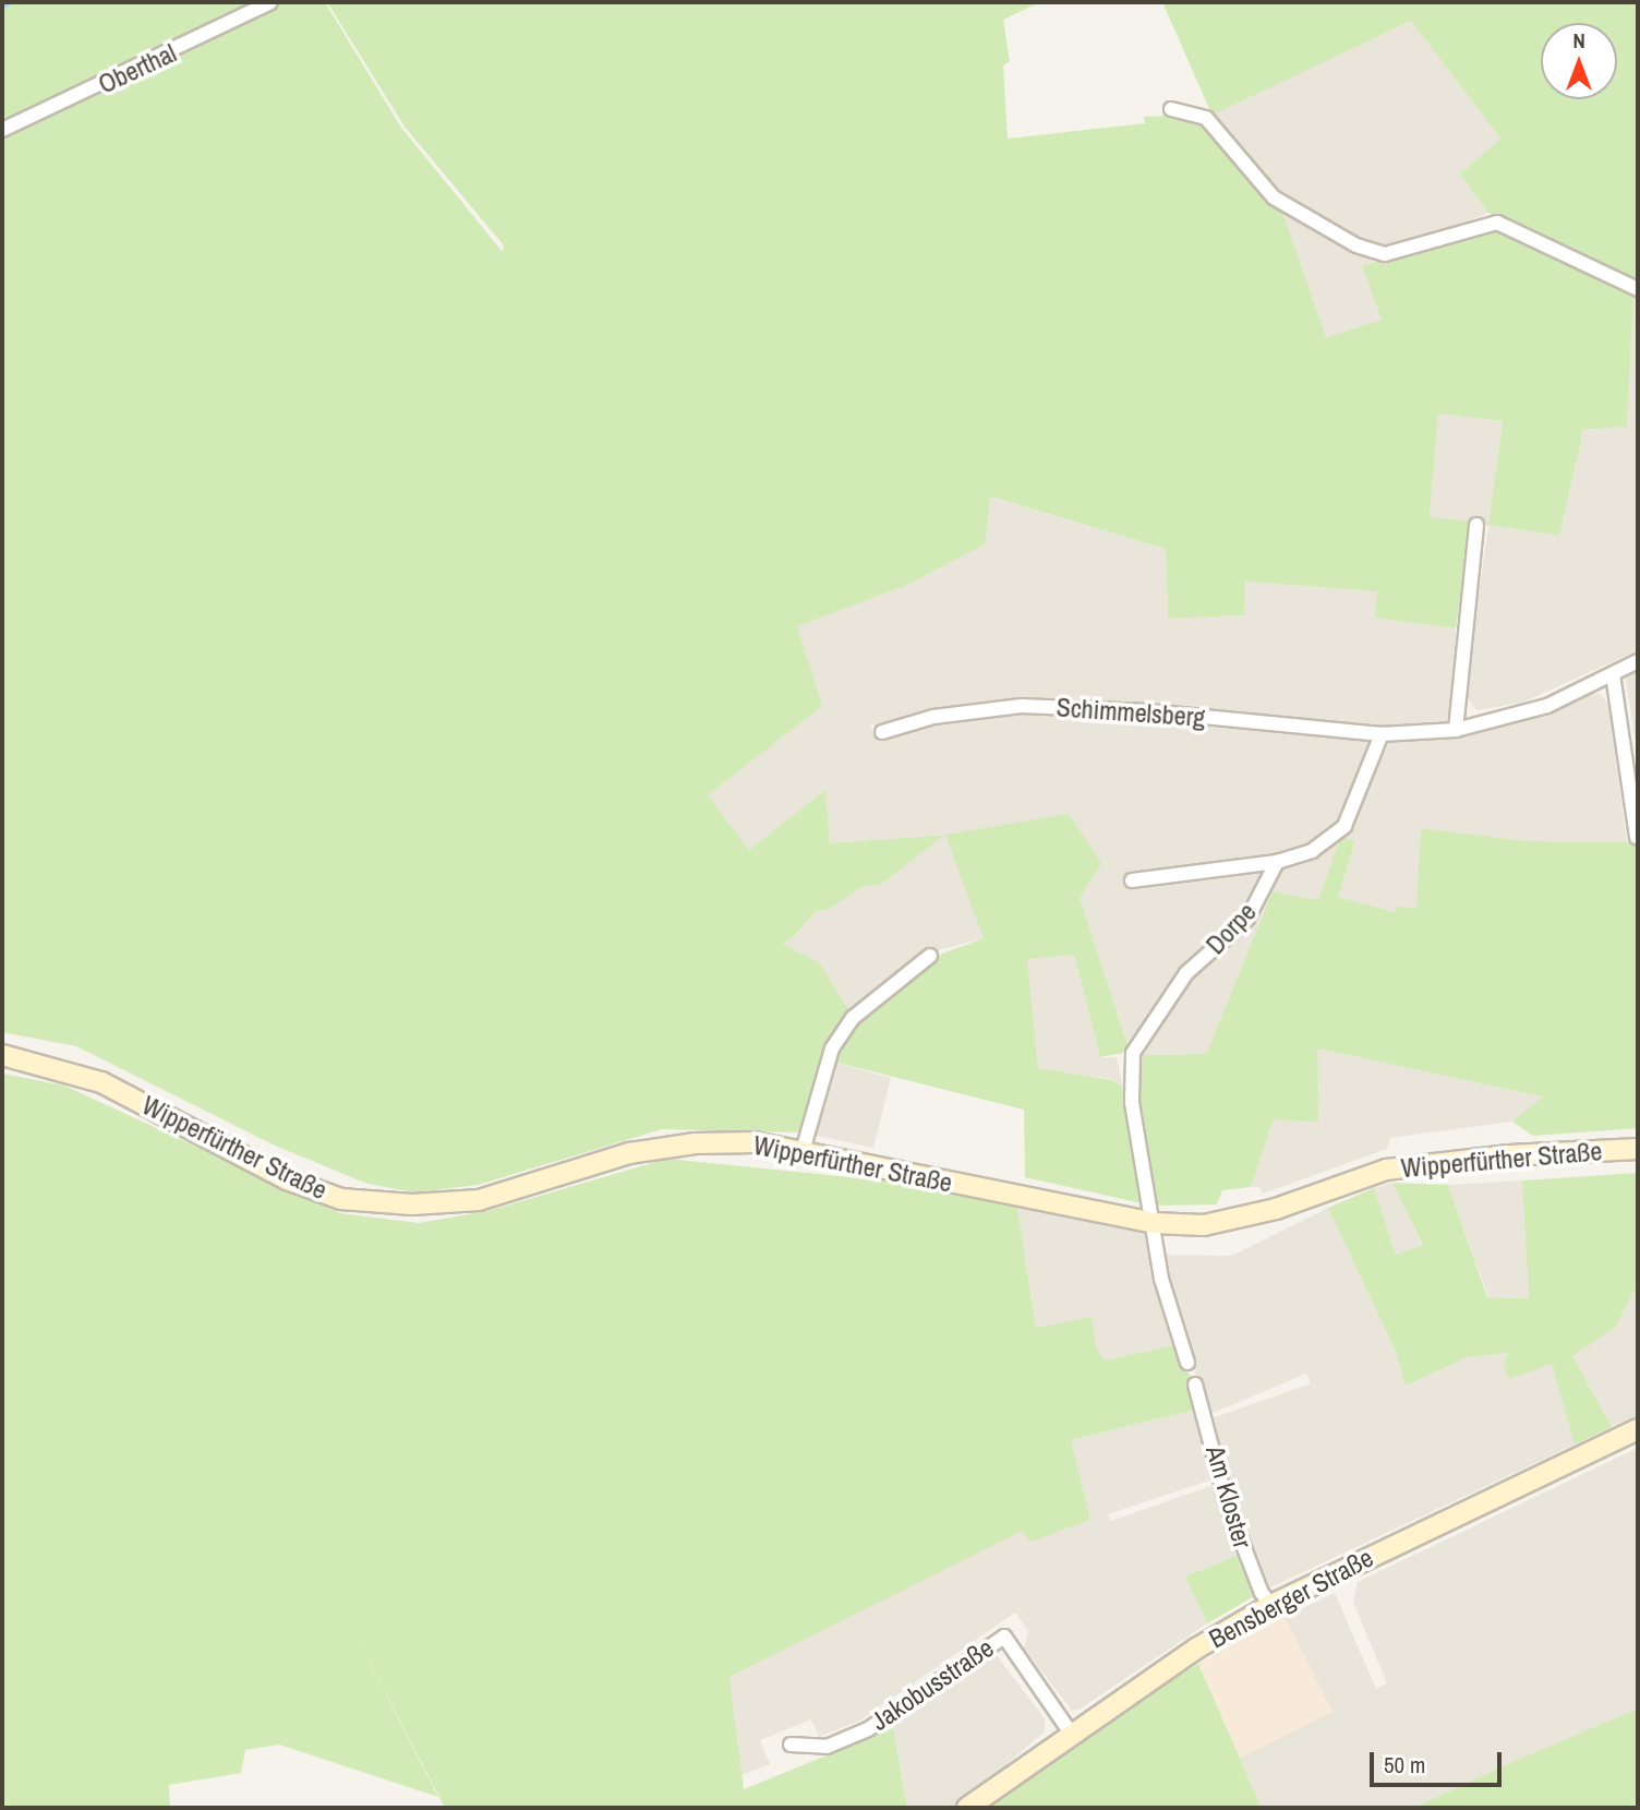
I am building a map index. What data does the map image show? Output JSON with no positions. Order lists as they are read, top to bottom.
{
  "streets": {
    "main road": ["Wipperfürther Straße", "Bensberger Straße"],
    "street": [
      "Oberthal",
      "Schimmelsberg",
      "Dorpe",
      "Am Kloster",
      "Jakobusstraße"
    ]
  },
  "crossings": [
    ["Dorpe", "Wipperfürther Straße"],
    ["Am Kloster", "Bensberger Straße"],
    ["Bensberger Straße", "Jakobusstraße"]
  ],
  "scale_bar": "50 m",
  "north": "top"
}
